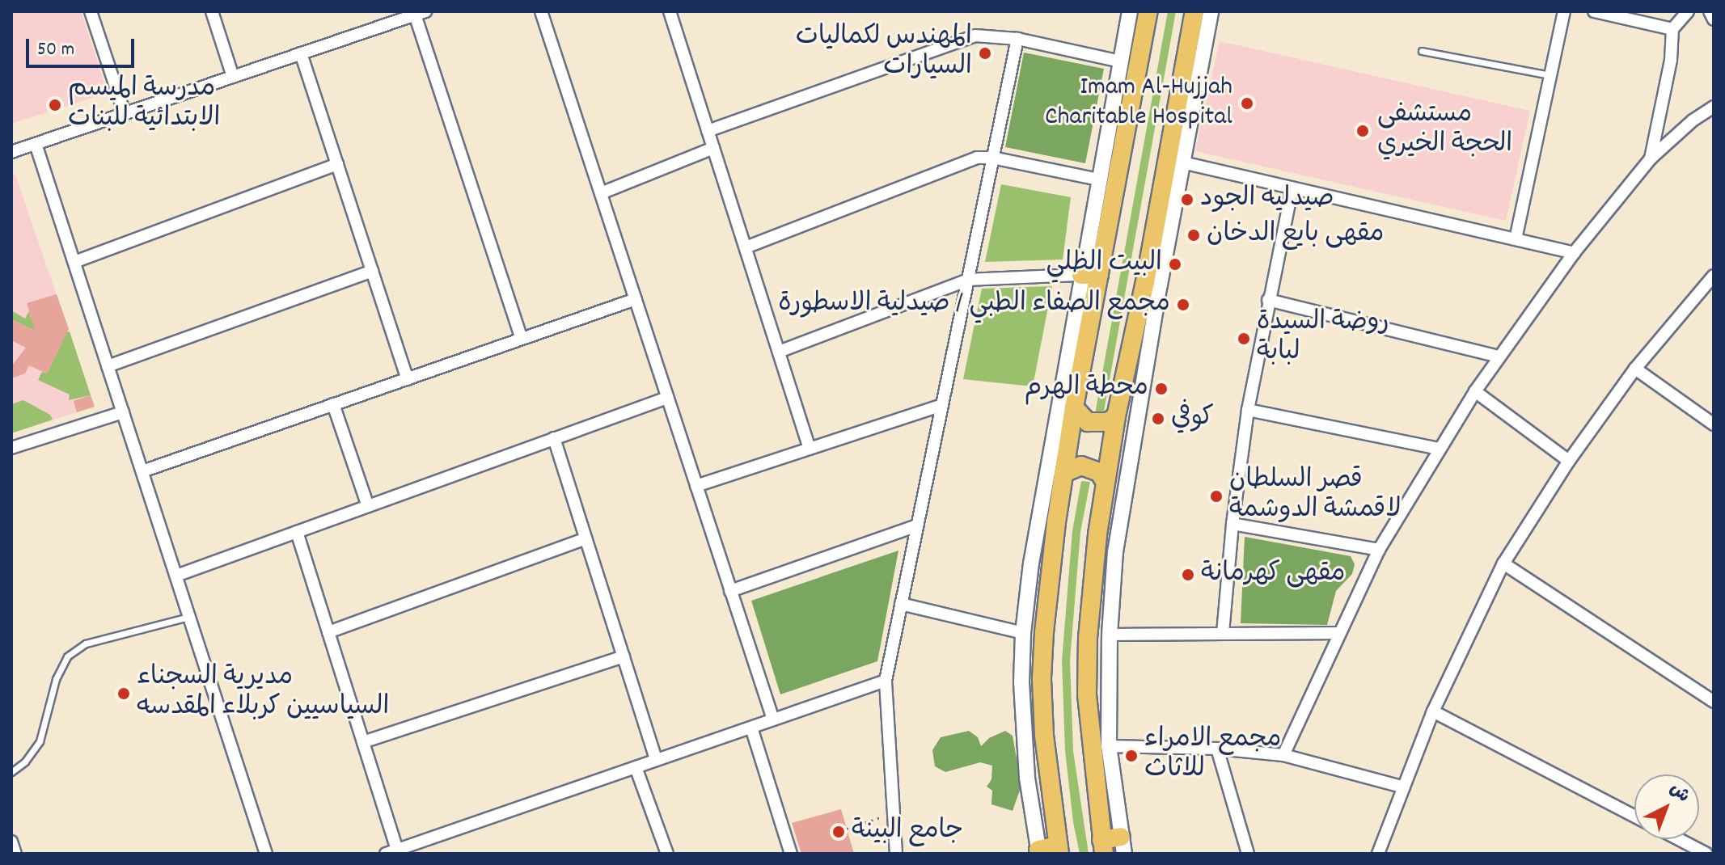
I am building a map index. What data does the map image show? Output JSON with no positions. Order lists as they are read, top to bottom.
{
  "places": [
    "المهندس لكماليات السيارات",
    "Imam Al-Hujjah Charitable Hospital",
    "مدرسة الميسم الابتدائية للبنات",
    "مستشفى الحجة الخيري",
    "صيدليه الجود",
    "مقهى بايع الدخان",
    "البيت الظلي",
    "مجمع الصفاء الطبي / صيدلية الاسطورة",
    "روضة السيدة لبابة",
    "محطة الهرم",
    "كوفي",
    "قصر السلطان لاقمشة الدوشمة",
    "مقهى كهرمانة",
    "مديرية السجناء السياسيين كربلاء المقدسه",
    "مجمع الامراء للاثاث",
    "جامع البينة"
  ],
  "scale_bar": "50 m",
  "north": "top right"
}
